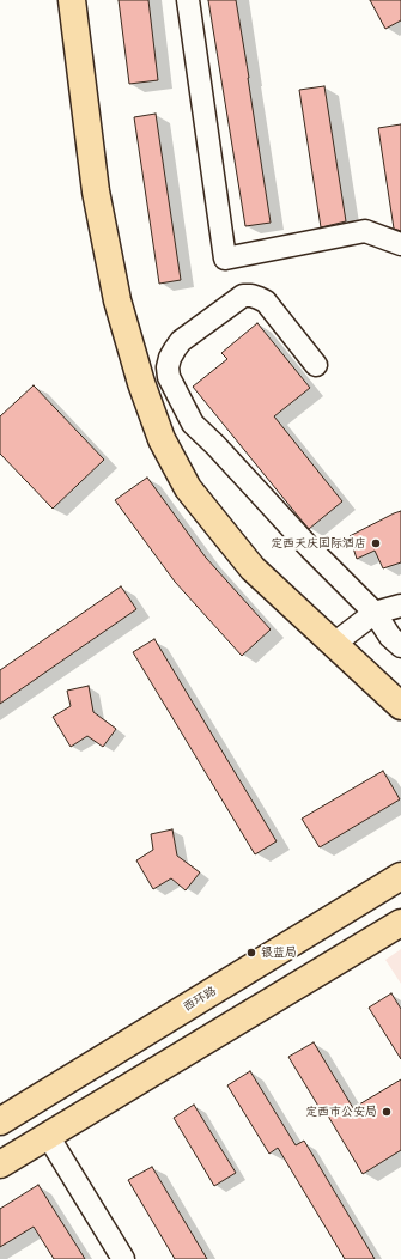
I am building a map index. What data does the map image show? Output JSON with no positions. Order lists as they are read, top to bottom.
{
  "streets": {
    "main road": ["西环路"]
  },
  "places": ["定西天庆国际酒店", "银蓝局", "定西市公安局"]
}
